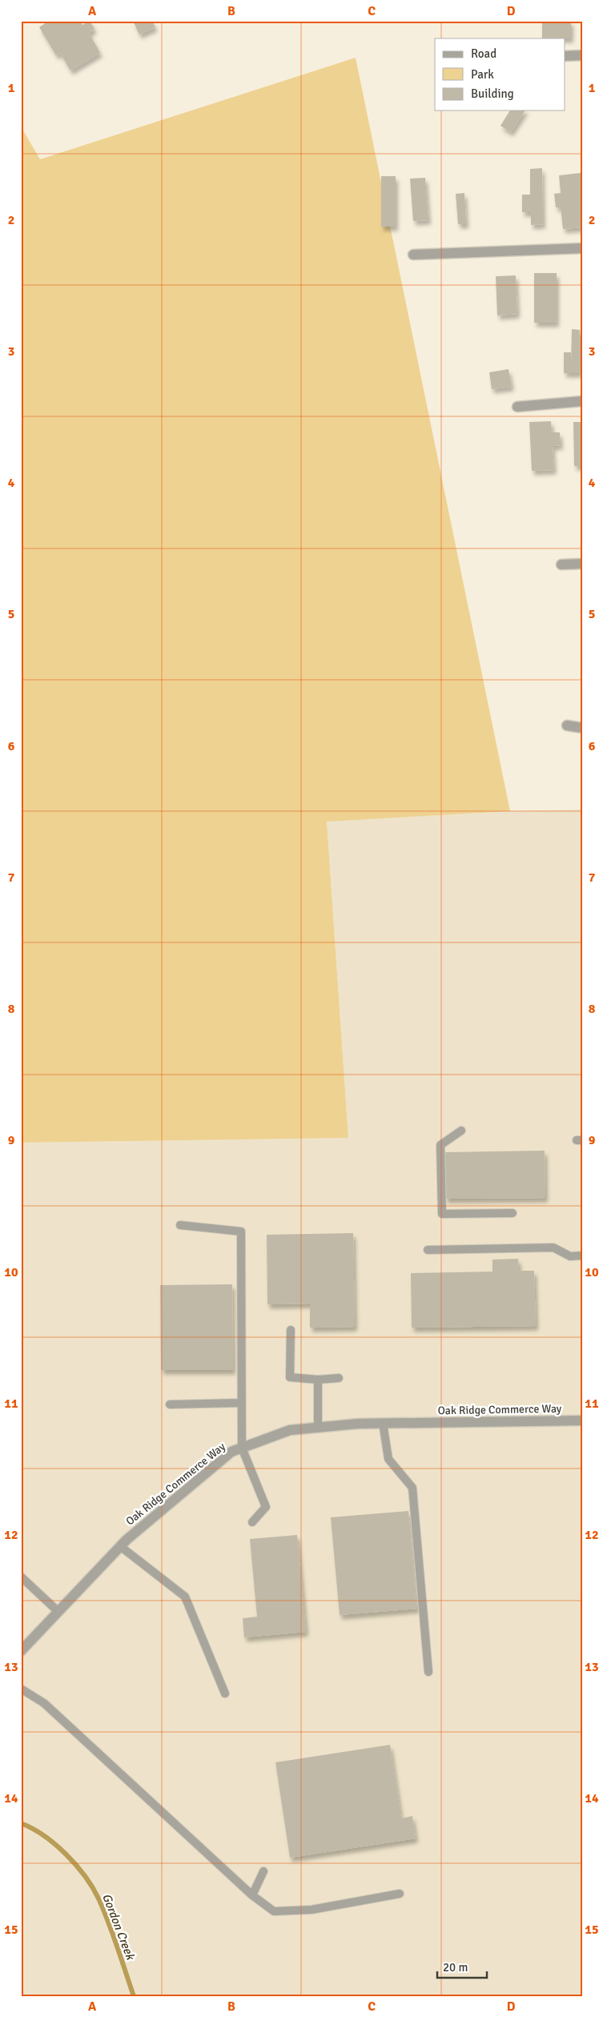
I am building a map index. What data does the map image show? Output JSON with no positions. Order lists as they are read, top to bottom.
{
  "streets": {
    "street": ["Oak Ridge Commerce Way"]
  },
  "water": ["Gordon Creek"],
  "legend": ["Road", "Park", "Building"],
  "scale_bar": "20 m",
  "grid": {
    "columns": [
      "A",
      "B",
      "C",
      "D"
    ],
    "rows": [
      "1",
      "2",
      "3",
      "4",
      "5",
      "6",
      "7",
      "8",
      "9",
      "10",
      "11",
      "12",
      "13",
      "14",
      "15"
    ]
  }
}
